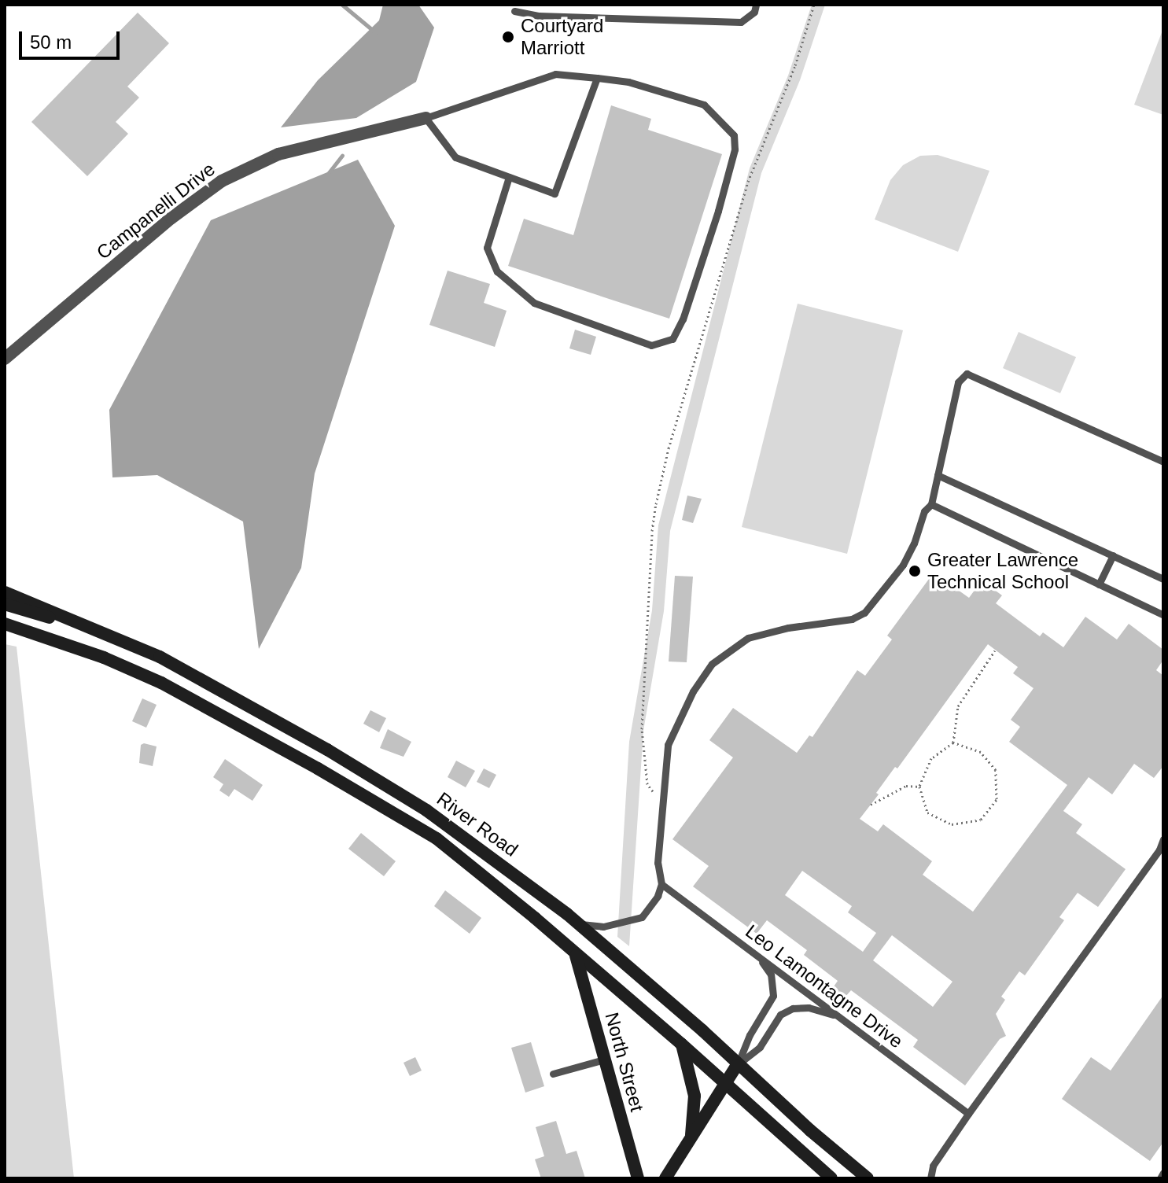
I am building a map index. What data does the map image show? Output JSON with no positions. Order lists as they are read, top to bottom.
{
  "streets": {
    "main road": ["River Road", "North Street"],
    "street": ["Campanelli Drive"],
    "lane": ["Leo Lamontagne Drive"]
  },
  "crossings": [
    ["River Road", "North Street"]
  ],
  "places": ["Courtyard Marriott", "Greater Lawrence Technical School"],
  "scale_bar": "50 m"
}
